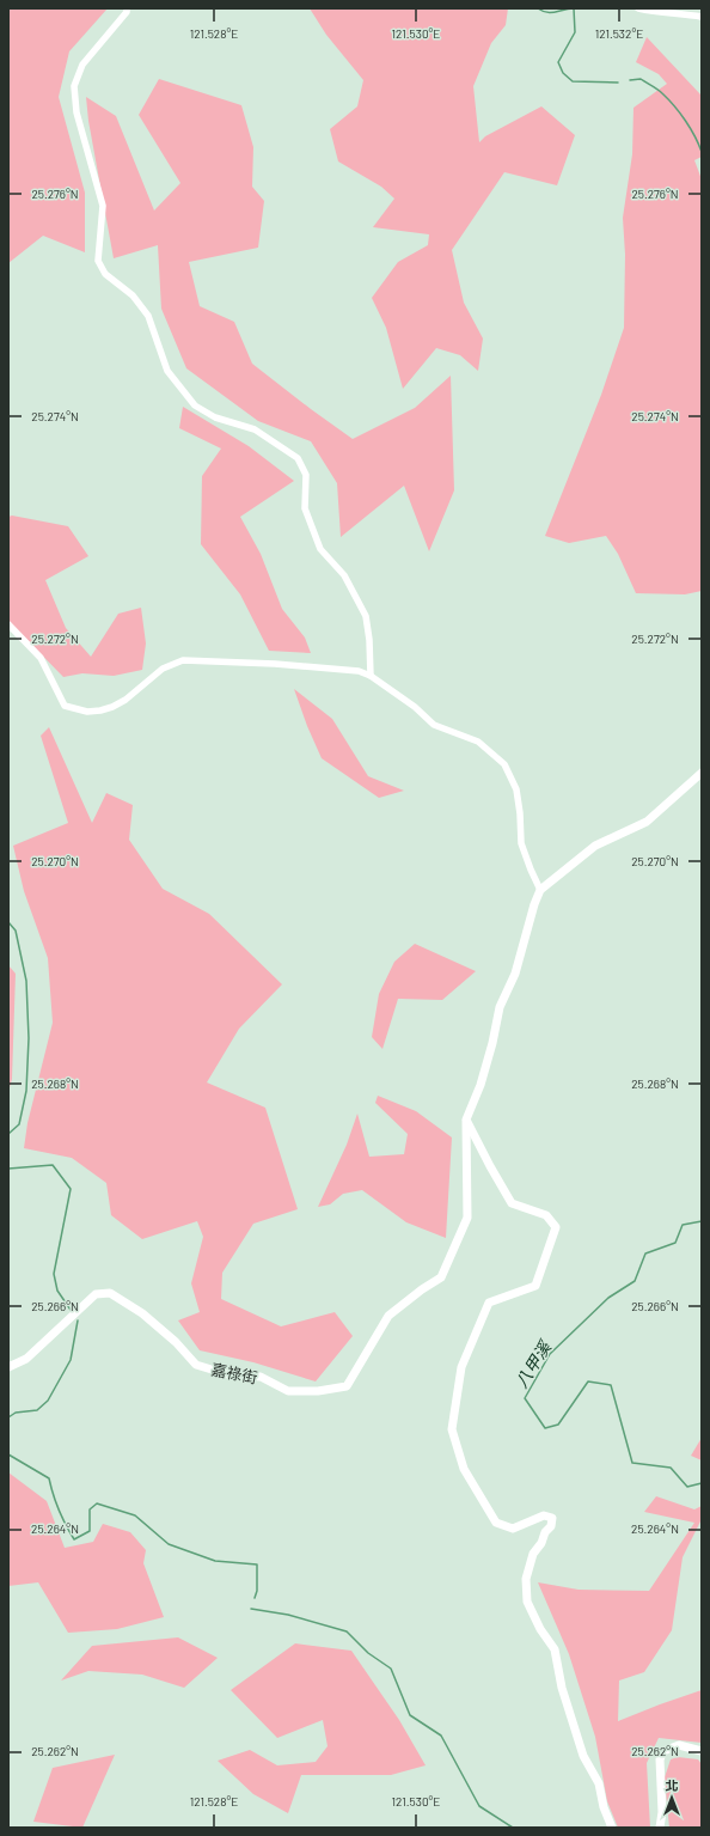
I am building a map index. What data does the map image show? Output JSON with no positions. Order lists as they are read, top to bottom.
{
  "streets": {
    "street": ["嘉祿街"]
  },
  "water": ["八甲溪"],
  "north": "top",
  "coordinates": [
    "121.528°E",
    "121.530°E",
    "121.532°E",
    "25.276°N",
    "25.274°N",
    "25.272°N",
    "25.270°N",
    "25.268°N",
    "25.266°N",
    "25.264°N",
    "25.262°N"
  ]
}
